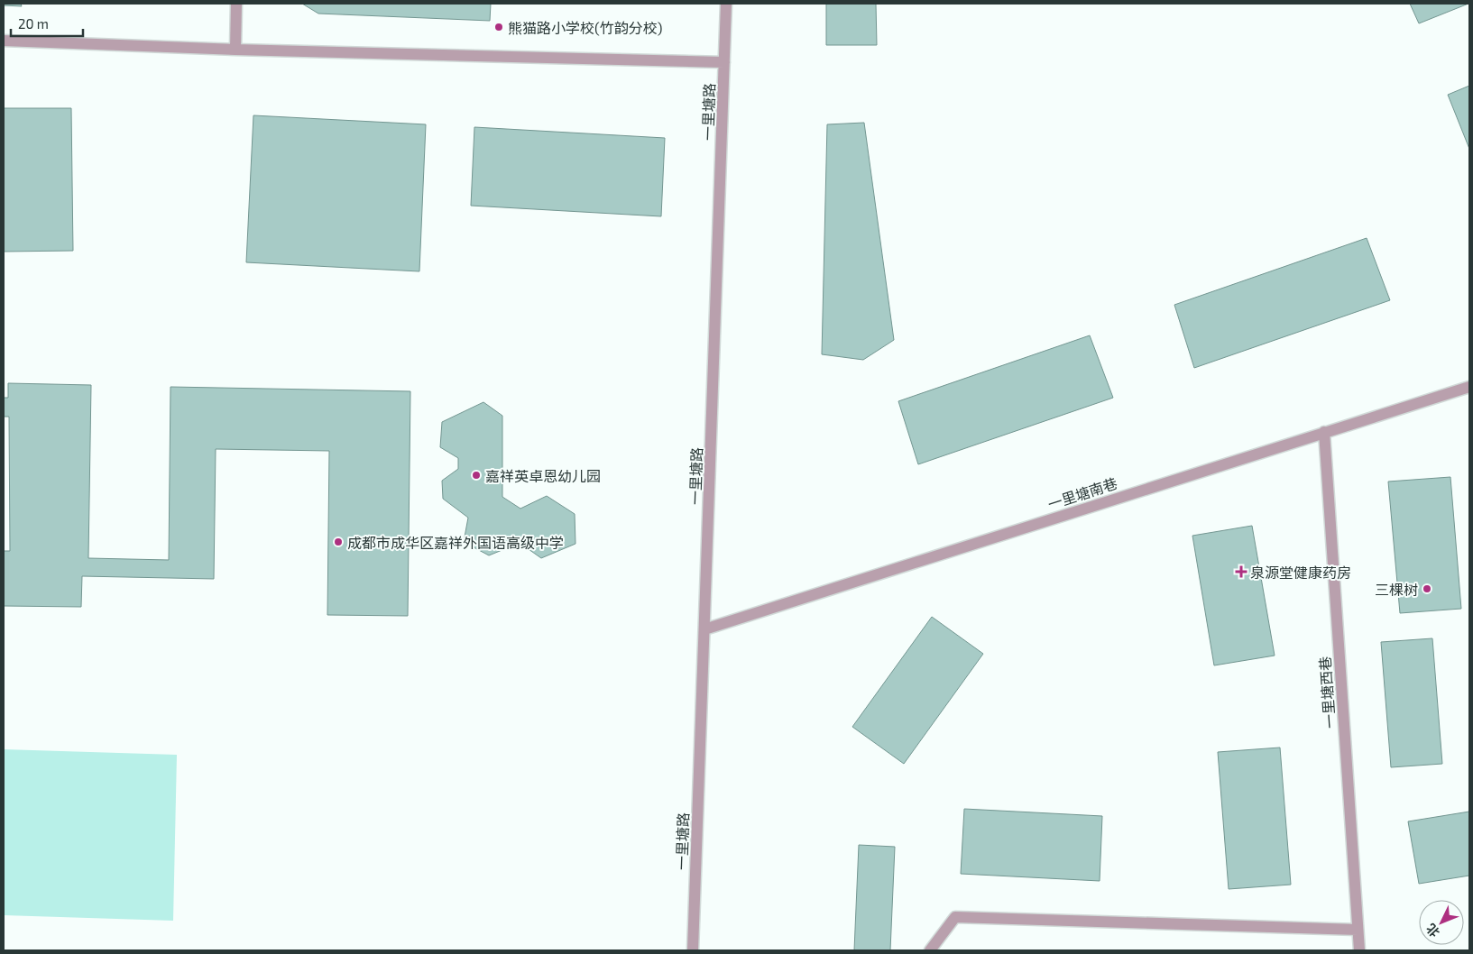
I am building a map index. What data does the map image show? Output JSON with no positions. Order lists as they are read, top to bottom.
{
  "streets": {
    "street": ["一里塘路", "一里塘南巷", "一里塘西巷"]
  },
  "crossings": [
    ["一里塘路", "一里塘南巷"],
    ["一里塘南巷", "一里塘西巷"]
  ],
  "places": {
    "other": [
      "熊猫路小学校(竹韵分校)",
      "嘉祥英卓恩幼儿园",
      "成都市成华区嘉祥外国语高级中学",
      "三棵树"
    ],
    "health": ["泉源堂健康药房"]
  },
  "scale_bar": "20 m",
  "north": "bottom left"
}
